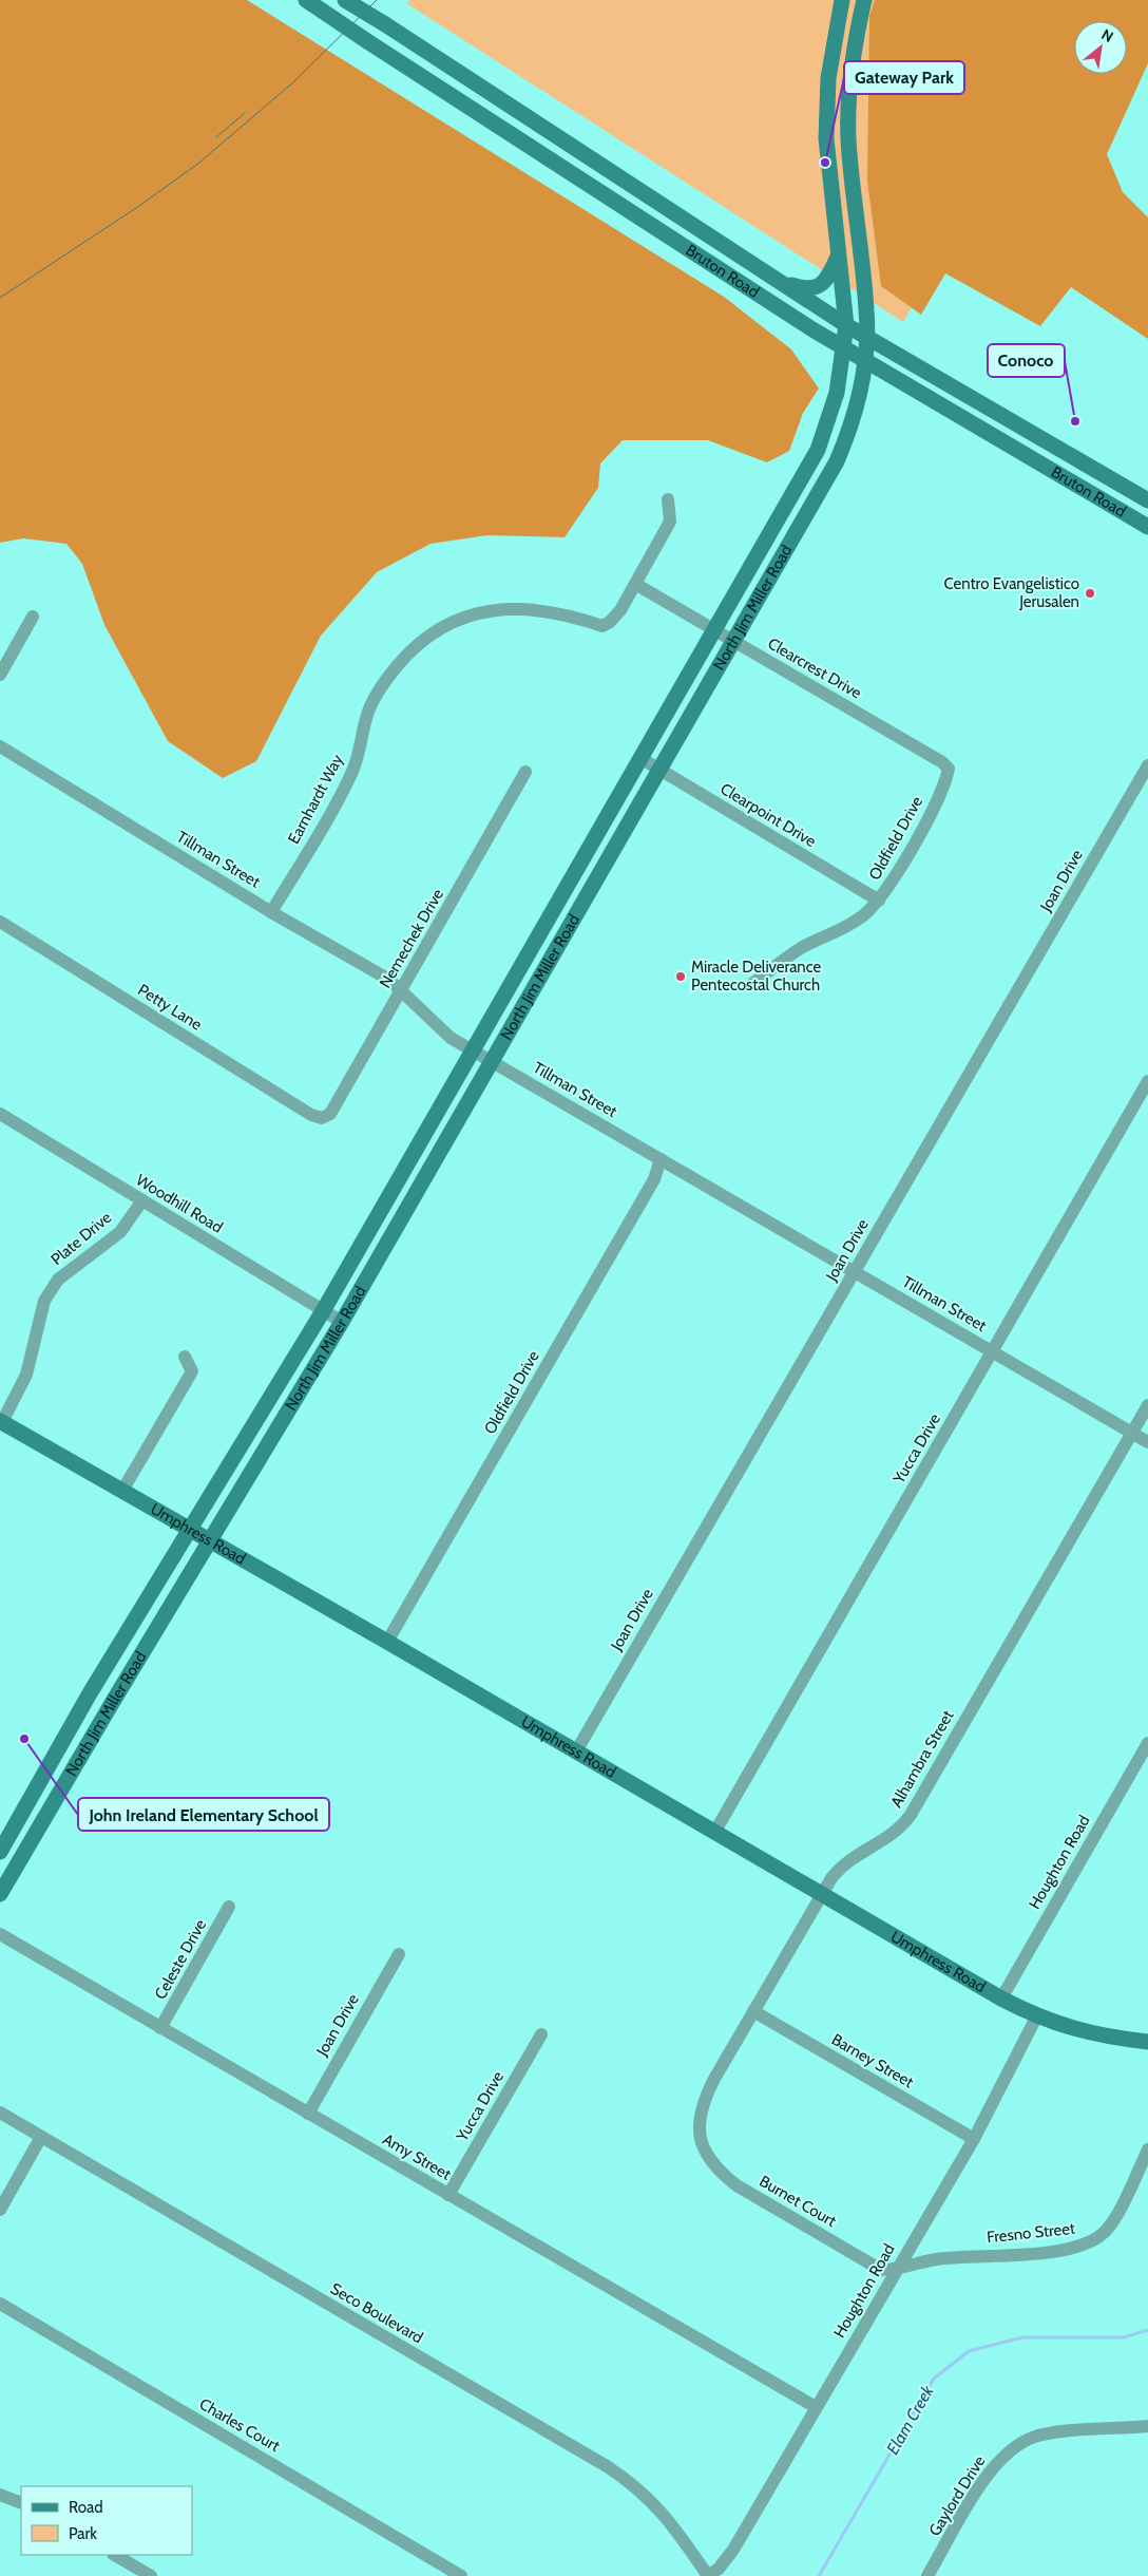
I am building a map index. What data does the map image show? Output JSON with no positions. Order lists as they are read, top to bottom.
{
  "streets": {
    "main road": ["Bruton Road", "North Jim Miller Road", "Umphress Road"],
    "street": [
      "Clearcrest Drive",
      "Earnhardt Way",
      "Clearpoint Drive",
      "Oldfield Drive",
      "Tillman Street",
      "Joan Drive",
      "Nemechek Drive",
      "Petty Lane",
      "Woodhill Road",
      "Plate Drive",
      "Yucca Drive",
      "Alhambra Street",
      "Houghton Road",
      "Celeste Drive",
      "Barney Street",
      "Amy Street",
      "Burnet Court",
      "Fresno Street",
      "Seco Boulevard",
      "Charles Court",
      "Gaylord Drive"
    ]
  },
  "crossings": [
    ["Bruton Road", "North Jim Miller Road"],
    ["North Jim Miller Road", "Clearcrest Drive"],
    ["North Jim Miller Road", "Clearpoint Drive"],
    ["North Jim Miller Road", "Tillman Street"],
    ["North Jim Miller Road", "Woodhill Road"],
    ["North Jim Miller Road", "Umphress Road"],
    ["Clearcrest Drive", "Earnhardt Way"],
    ["Clearcrest Drive", "Oldfield Drive"],
    ["Earnhardt Way", "Tillman Street"],
    ["Clearpoint Drive", "Oldfield Drive"],
    ["Oldfield Drive", "Tillman Street"],
    ["Oldfield Drive", "Umphress Road"],
    ["Tillman Street", "Joan Drive"],
    ["Tillman Street", "Nemechek Drive"],
    ["Tillman Street", "Yucca Drive"],
    ["Tillman Street", "Alhambra Street"],
    ["Joan Drive", "Umphress Road"],
    ["Joan Drive", "Amy Street"],
    ["Nemechek Drive", "Petty Lane"],
    ["Woodhill Road", "Plate Drive"],
    ["Plate Drive", "Umphress Road"],
    ["Yucca Drive", "Umphress Road"],
    ["Yucca Drive", "Amy Street"],
    ["Umphress Road", "Alhambra Street"],
    ["Umphress Road", "Houghton Road"],
    ["Alhambra Street", "Barney Street"],
    ["Alhambra Street", "Burnet Court"],
    ["Houghton Road", "Barney Street"],
    ["Houghton Road", "Amy Street"],
    ["Houghton Road", "Burnet Court"],
    ["Houghton Road", "Fresno Street"],
    ["Houghton Road", "Seco Boulevard"],
    ["Celeste Drive", "Amy Street"],
    ["Burnet Court", "Fresno Street"]
  ],
  "water": ["Elam Creek"],
  "places": [
    "Gateway Park",
    "Conoco",
    "Centro Evangelistico Jerusalen",
    "Miracle Deliverance Pentecostal Church",
    "John Ireland Elementary School"
  ],
  "legend": ["Road", "Park"],
  "north": "top right"
}
